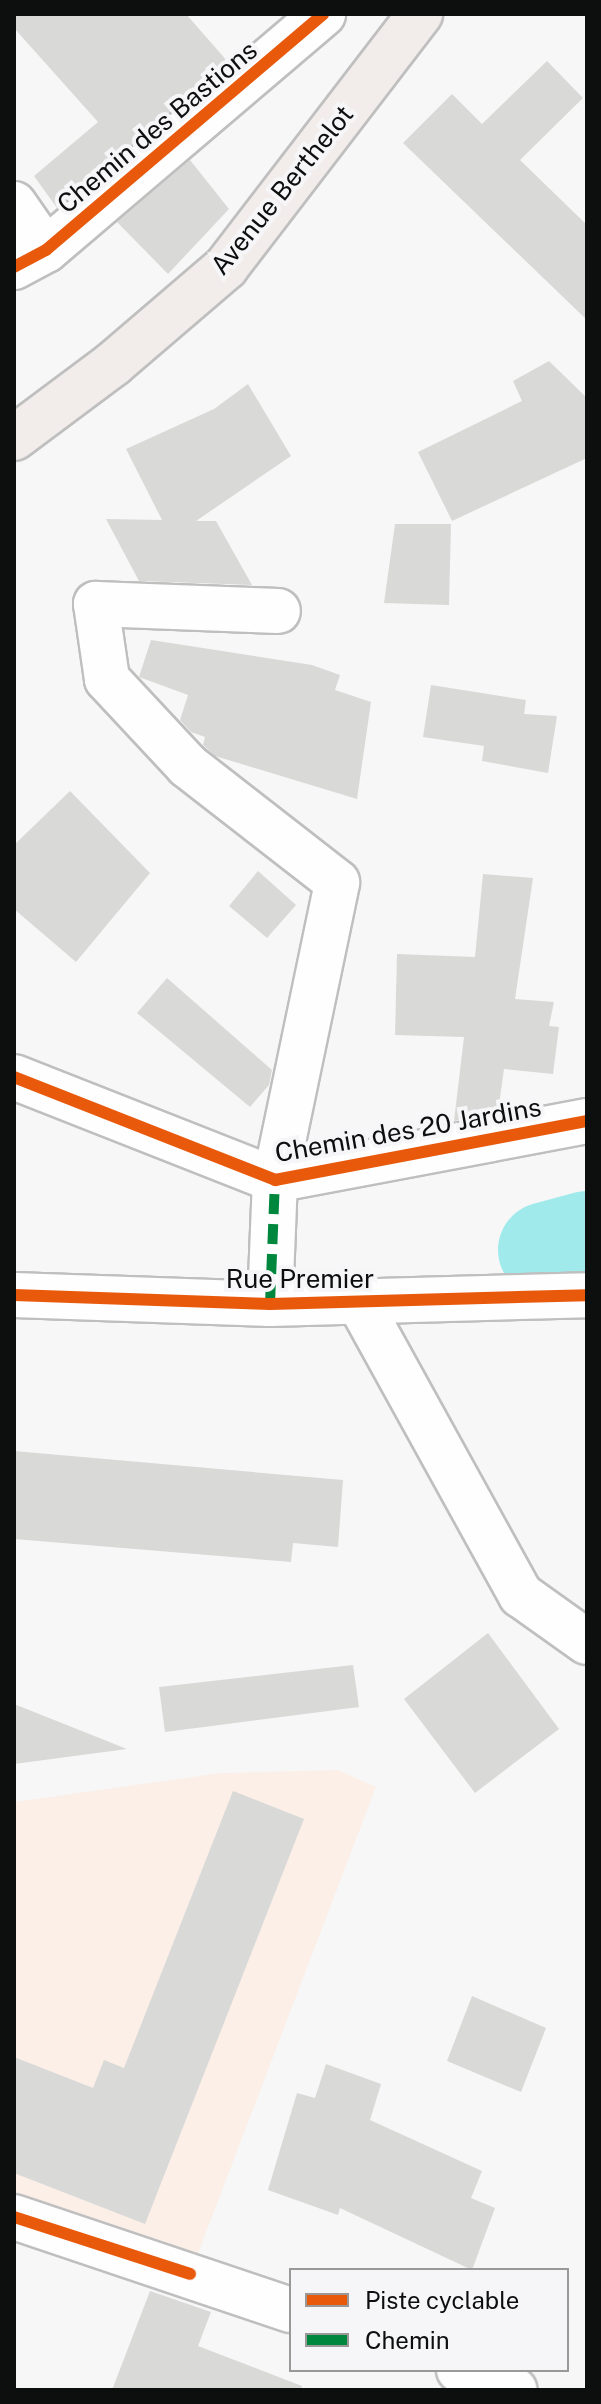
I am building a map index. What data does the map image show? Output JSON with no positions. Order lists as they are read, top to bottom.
{
  "streets": {
    "main road": ["Avenue Berthelot"],
    "street": ["Chemin des Bastions", "Chemin des 20 Jardins", "Rue Premier"]
  },
  "legend": ["Piste cyclable", "Chemin"]
}
